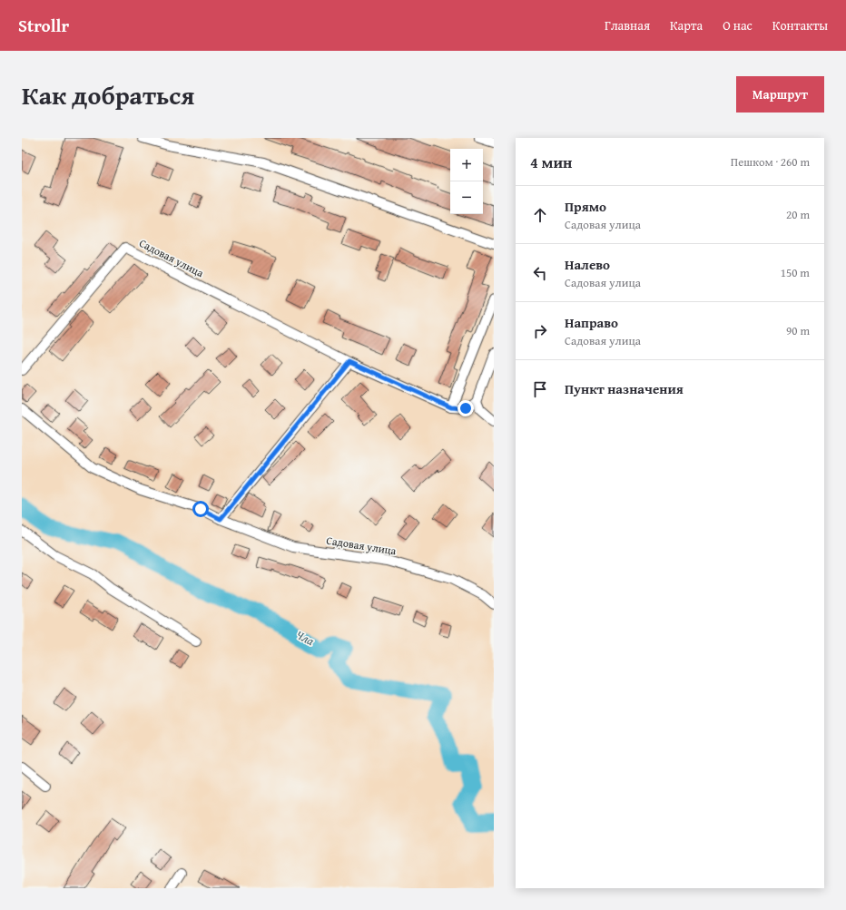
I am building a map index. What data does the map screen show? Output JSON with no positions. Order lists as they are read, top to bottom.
{
  "streets": {
    "street": ["Садовая улица"]
  },
  "water": ["Чла"],
  "page": {
    "header": "Strollr",
    "nav": [
      "Главная",
      "Карта",
      "О нас",
      "Контакты"
    ],
    "title": "Как добраться",
    "buttons": "Маршрут",
    "heading": ["4 мин", "Пешком · 260 m"],
    "map_buttons": ["+", "−"],
    "list": [
      ["Прямо", "Садовая улица", "20 m"],
      ["Налево", "Садовая улица", "150 m"],
      ["Направо", "Садовая улица", "90 m"],
      "Пункт назначения"
    ]
  }
}
